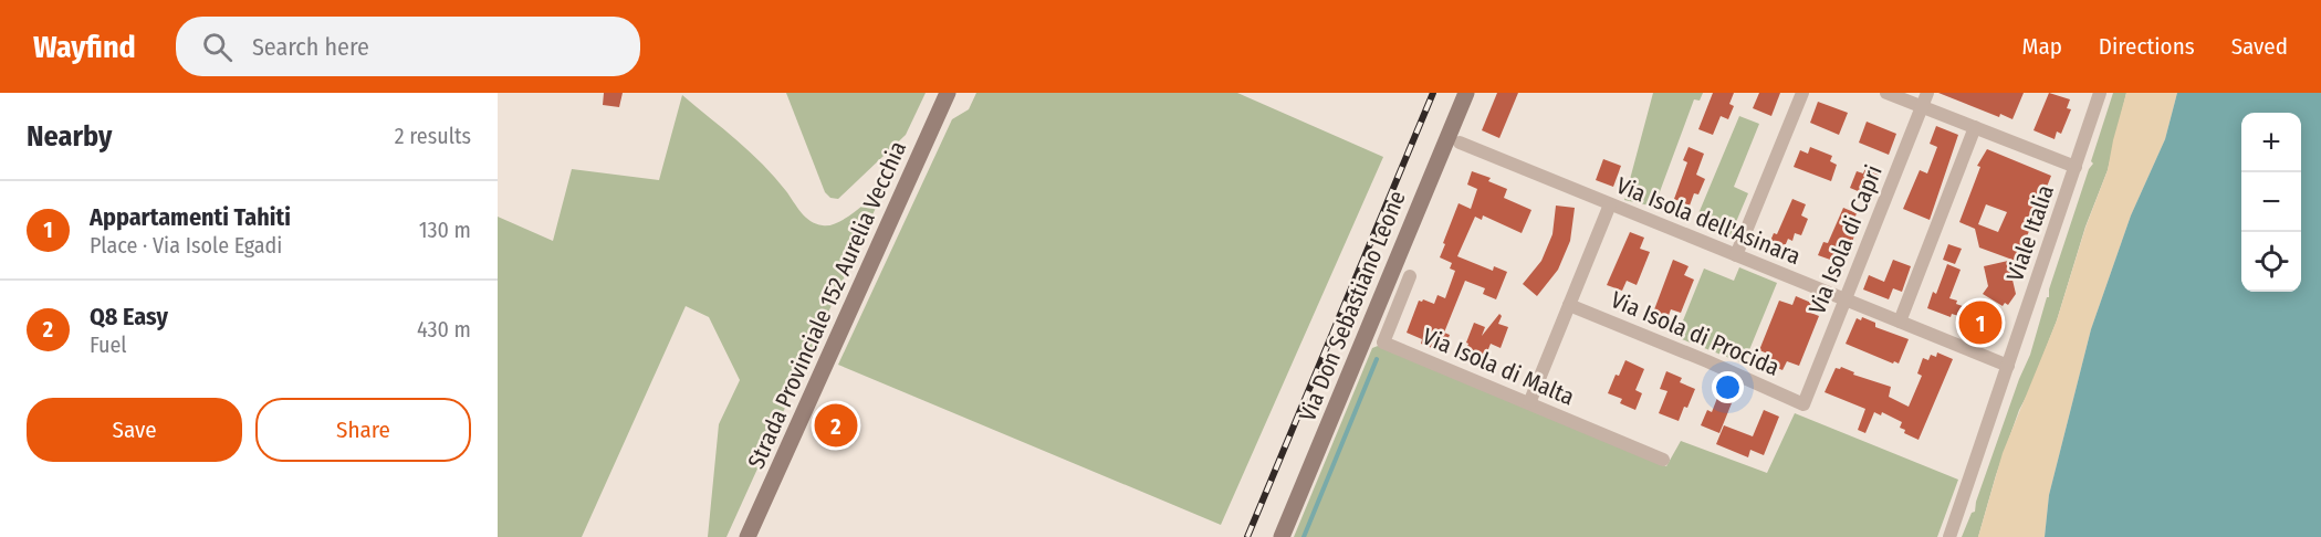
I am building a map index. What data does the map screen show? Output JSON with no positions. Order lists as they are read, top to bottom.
{
  "streets": {
    "main road": ["Strada Provinciale 152 Aurelia Vecchia", "Via Don Sebastiano Leone"],
    "street": [
      "Via Isola dell'Asinara",
      "Viale Italia",
      "Via Isola di Capri",
      "Via Isola di Procida",
      "Via Isola di Malta"
    ]
  },
  "crossings": [
    ["Via Isola dell'Asinara", "Viale Italia"],
    ["Via Isola dell'Asinara", "Via Isola di Capri"],
    ["Via Isola di Capri", "Via Isola di Procida"]
  ],
  "page": {
    "header": "Wayfind",
    "search": "Search here",
    "nav": ["Map", "Directions", "Saved"],
    "heading": ["Nearby", "2 results"],
    "map_buttons": ["+", "−"],
    "list": [
      {
        "mark": "1",
        "name": "Appartamenti Tahiti",
        "note": "Place · Via Isole Egadi",
        "value": "130 m"
      },
      {
        "mark": "2",
        "name": "Q8 Easy",
        "note": "Fuel",
        "value": "430 m"
      }
    ],
    "pins": ["1", "2"],
    "buttons": ["Save", "Share"]
  }
}
